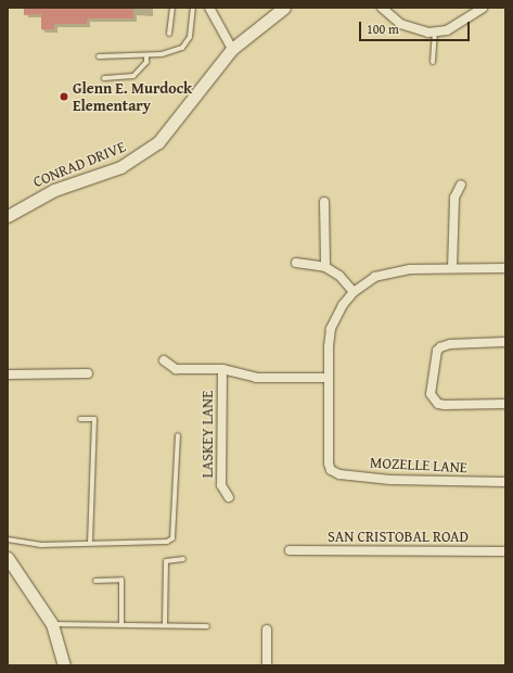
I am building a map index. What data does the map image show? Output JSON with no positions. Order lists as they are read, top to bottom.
{
  "streets": {
    "street": [
      "CONRAD DRIVE",
      "LASKEY LANE",
      "MOZELLE LANE",
      "SAN CRISTOBAL ROAD"
    ]
  },
  "places": ["Glenn E. Murdock Elementary"],
  "scale_bar": "100 m"
}
